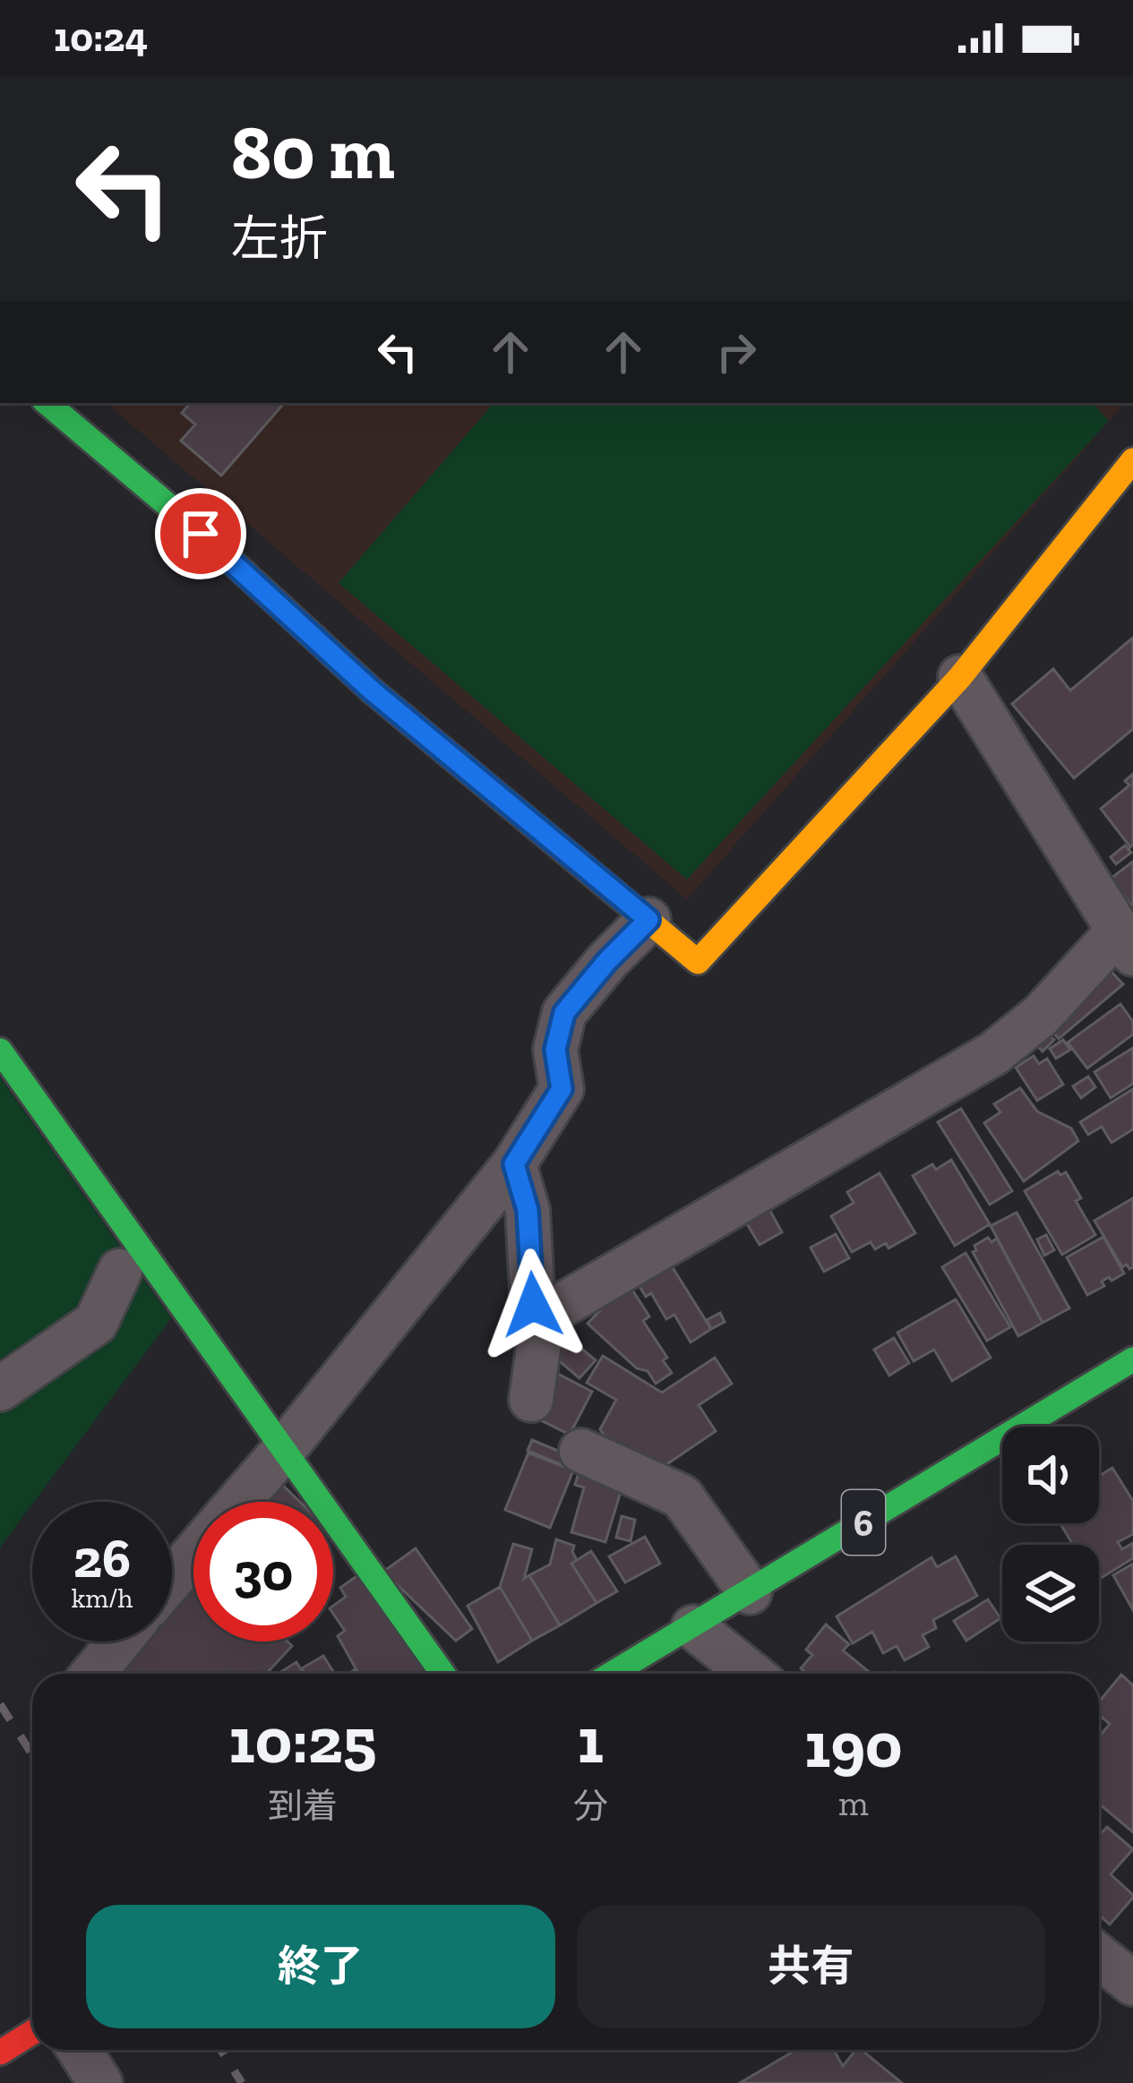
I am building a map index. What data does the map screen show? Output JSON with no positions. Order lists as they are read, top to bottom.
{
  "streets": {
    "street": ["6"]
  },
  "page": {
    "status": "10:24",
    "turn": ["80 m", "左折"],
    "speed": "26 km/h",
    "limit": "30",
    "eta": [
      "10:25",
      "到着",
      "1",
      "分",
      "190",
      "m"
    ],
    "buttons": ["終了", "共有"]
  }
}
